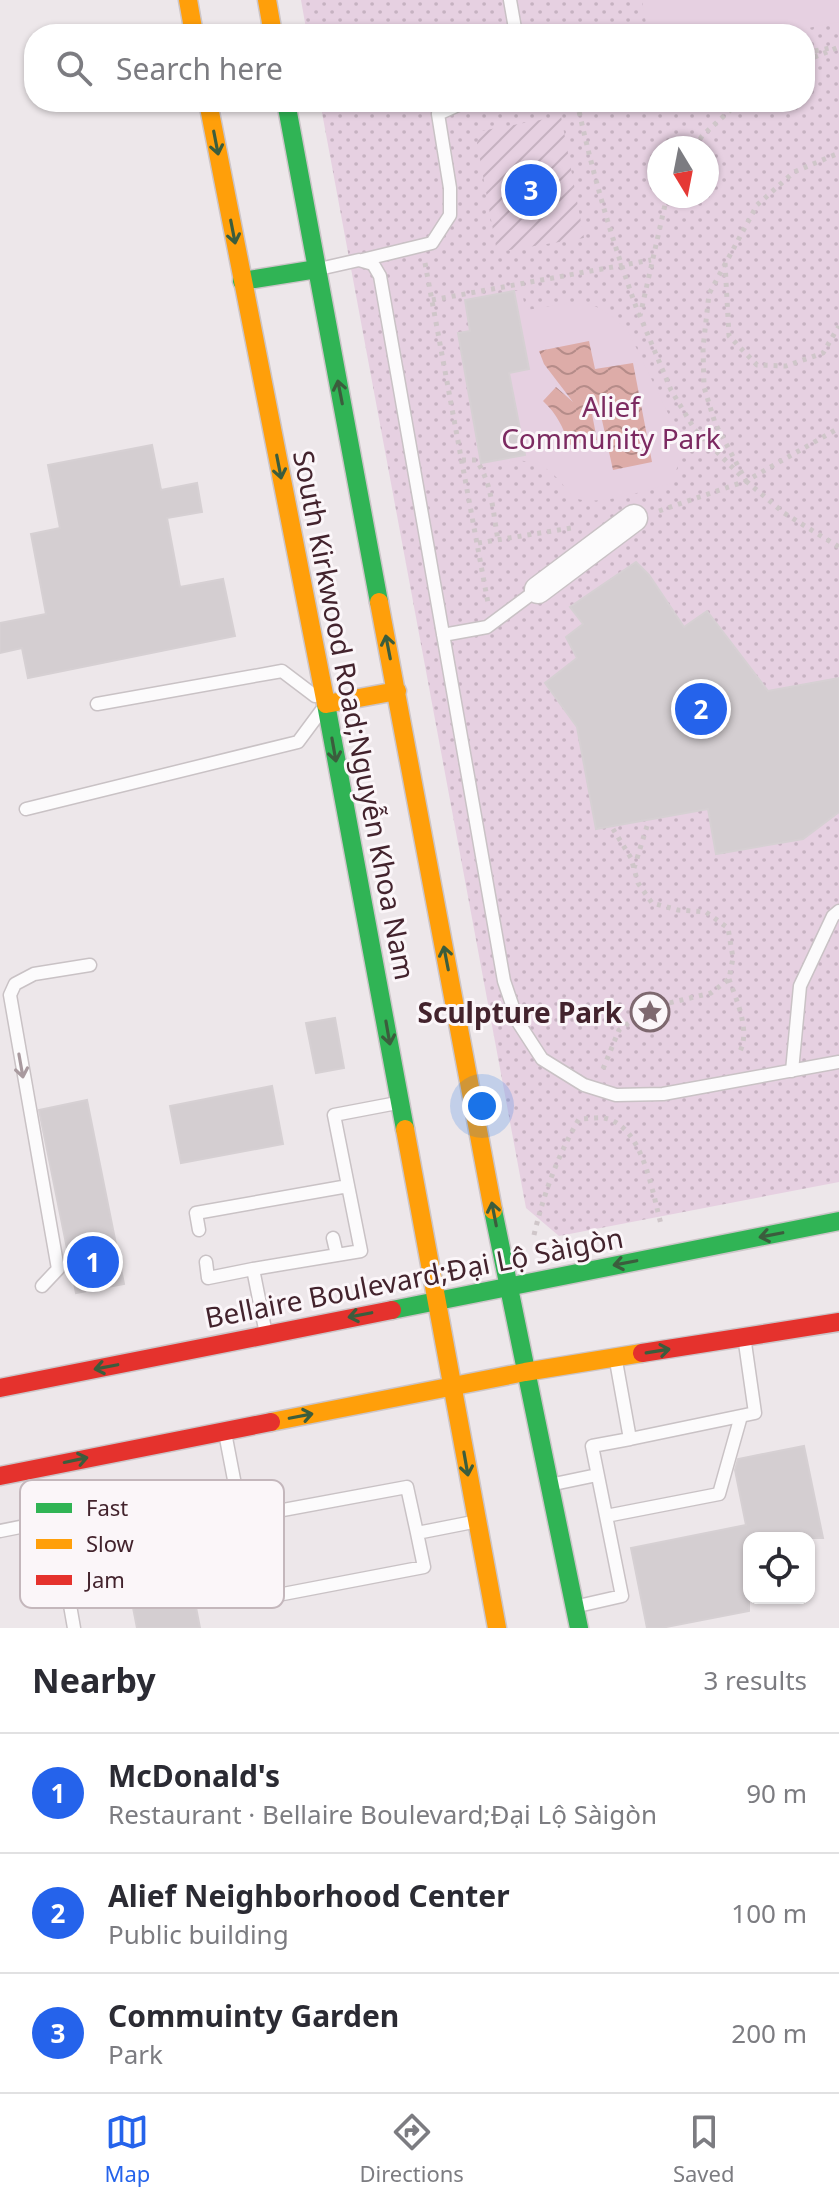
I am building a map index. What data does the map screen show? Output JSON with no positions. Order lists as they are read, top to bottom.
{
  "streets": {
    "main road": ["South Kirkwood Road;Nguyễn Khoa Nam", "Bellaire Boulevard;Đại Lộ Sàigòn"]
  },
  "crossings": [
    ["South Kirkwood Road;Nguyễn Khoa Nam", "Bellaire Boulevard;Đại Lộ Sàigòn"]
  ],
  "parks": ["Alief Community Park"],
  "places": {
    "place": ["Sculpture Park"]
  },
  "legend": ["Fast", "Slow", "Jam"],
  "north": "bottom",
  "page": {
    "search": "Search here",
    "pins": ["3", "2", "1"],
    "heading": ["Nearby", "3 results"],
    "list": [
      {
        "mark": "1",
        "name": "McDonald's",
        "note": "Restaurant · Bellaire Boulevard;Đại Lộ Sàigòn",
        "value": "90 m"
      },
      {
        "mark": "2",
        "name": "Alief Neighborhood Center",
        "note": "Public building",
        "value": "100 m"
      },
      {
        "mark": "3",
        "name": "Commuinty Garden",
        "note": "Park",
        "value": "200 m"
      }
    ],
    "nav": ["Map", "Directions", "Saved"]
  }
}
